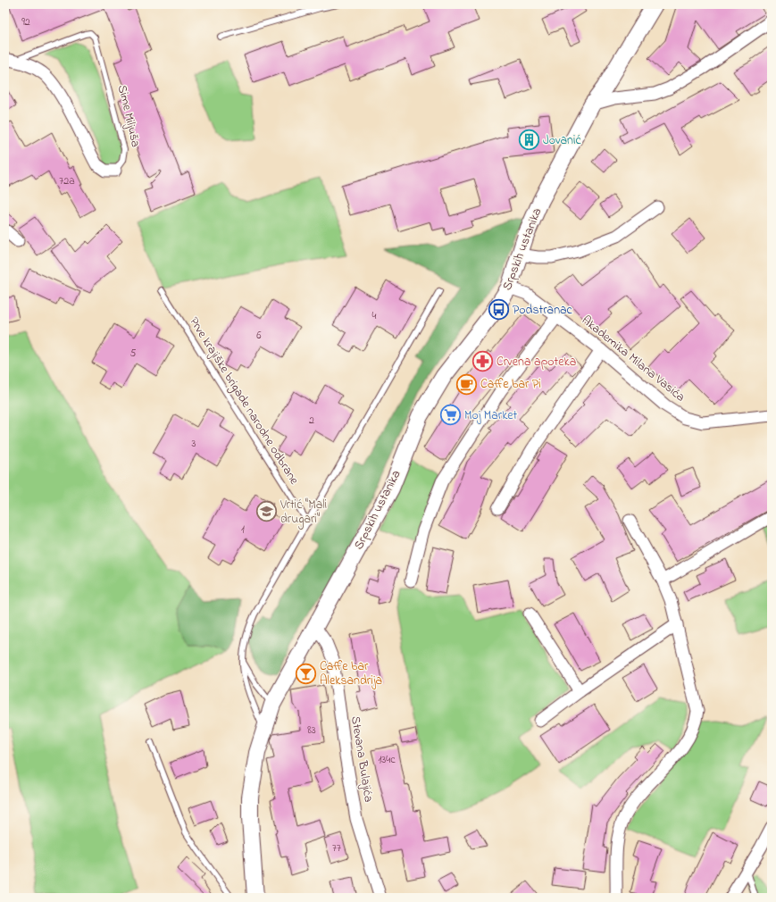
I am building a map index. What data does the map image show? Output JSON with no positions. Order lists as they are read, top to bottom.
{
  "streets": {
    "street": [
      "Sime Miljuša",
      "Srpskih ustanika",
      "Akademika Milana Vasića",
      "Stevana Bulajića"
    ],
    "lane": ["Prve krajiške brigade narodne odbrane"]
  },
  "crossings": [
    ["Srpskih ustanika", "Akademika Milana Vasića"],
    ["Srpskih ustanika", "Stevana Bulajića"]
  ],
  "places": {
    "building": ["Jovanić"],
    "bus stop": ["Podstranac"],
    "pharmacy": ["Crvena apoteka"],
    "cafe": ["Caffe bar Pi"],
    "supermarket": ["Moj Market"],
    "school or university": ["Vrtić \"Mali drugari\""],
    "bar": ["Caffe bar Aleksandrija"]
  },
  "house_numbers": [
    "92",
    "72a",
    "4",
    "6",
    "5",
    "2",
    "3",
    "1",
    "83",
    "134c",
    "77"
  ]
}
